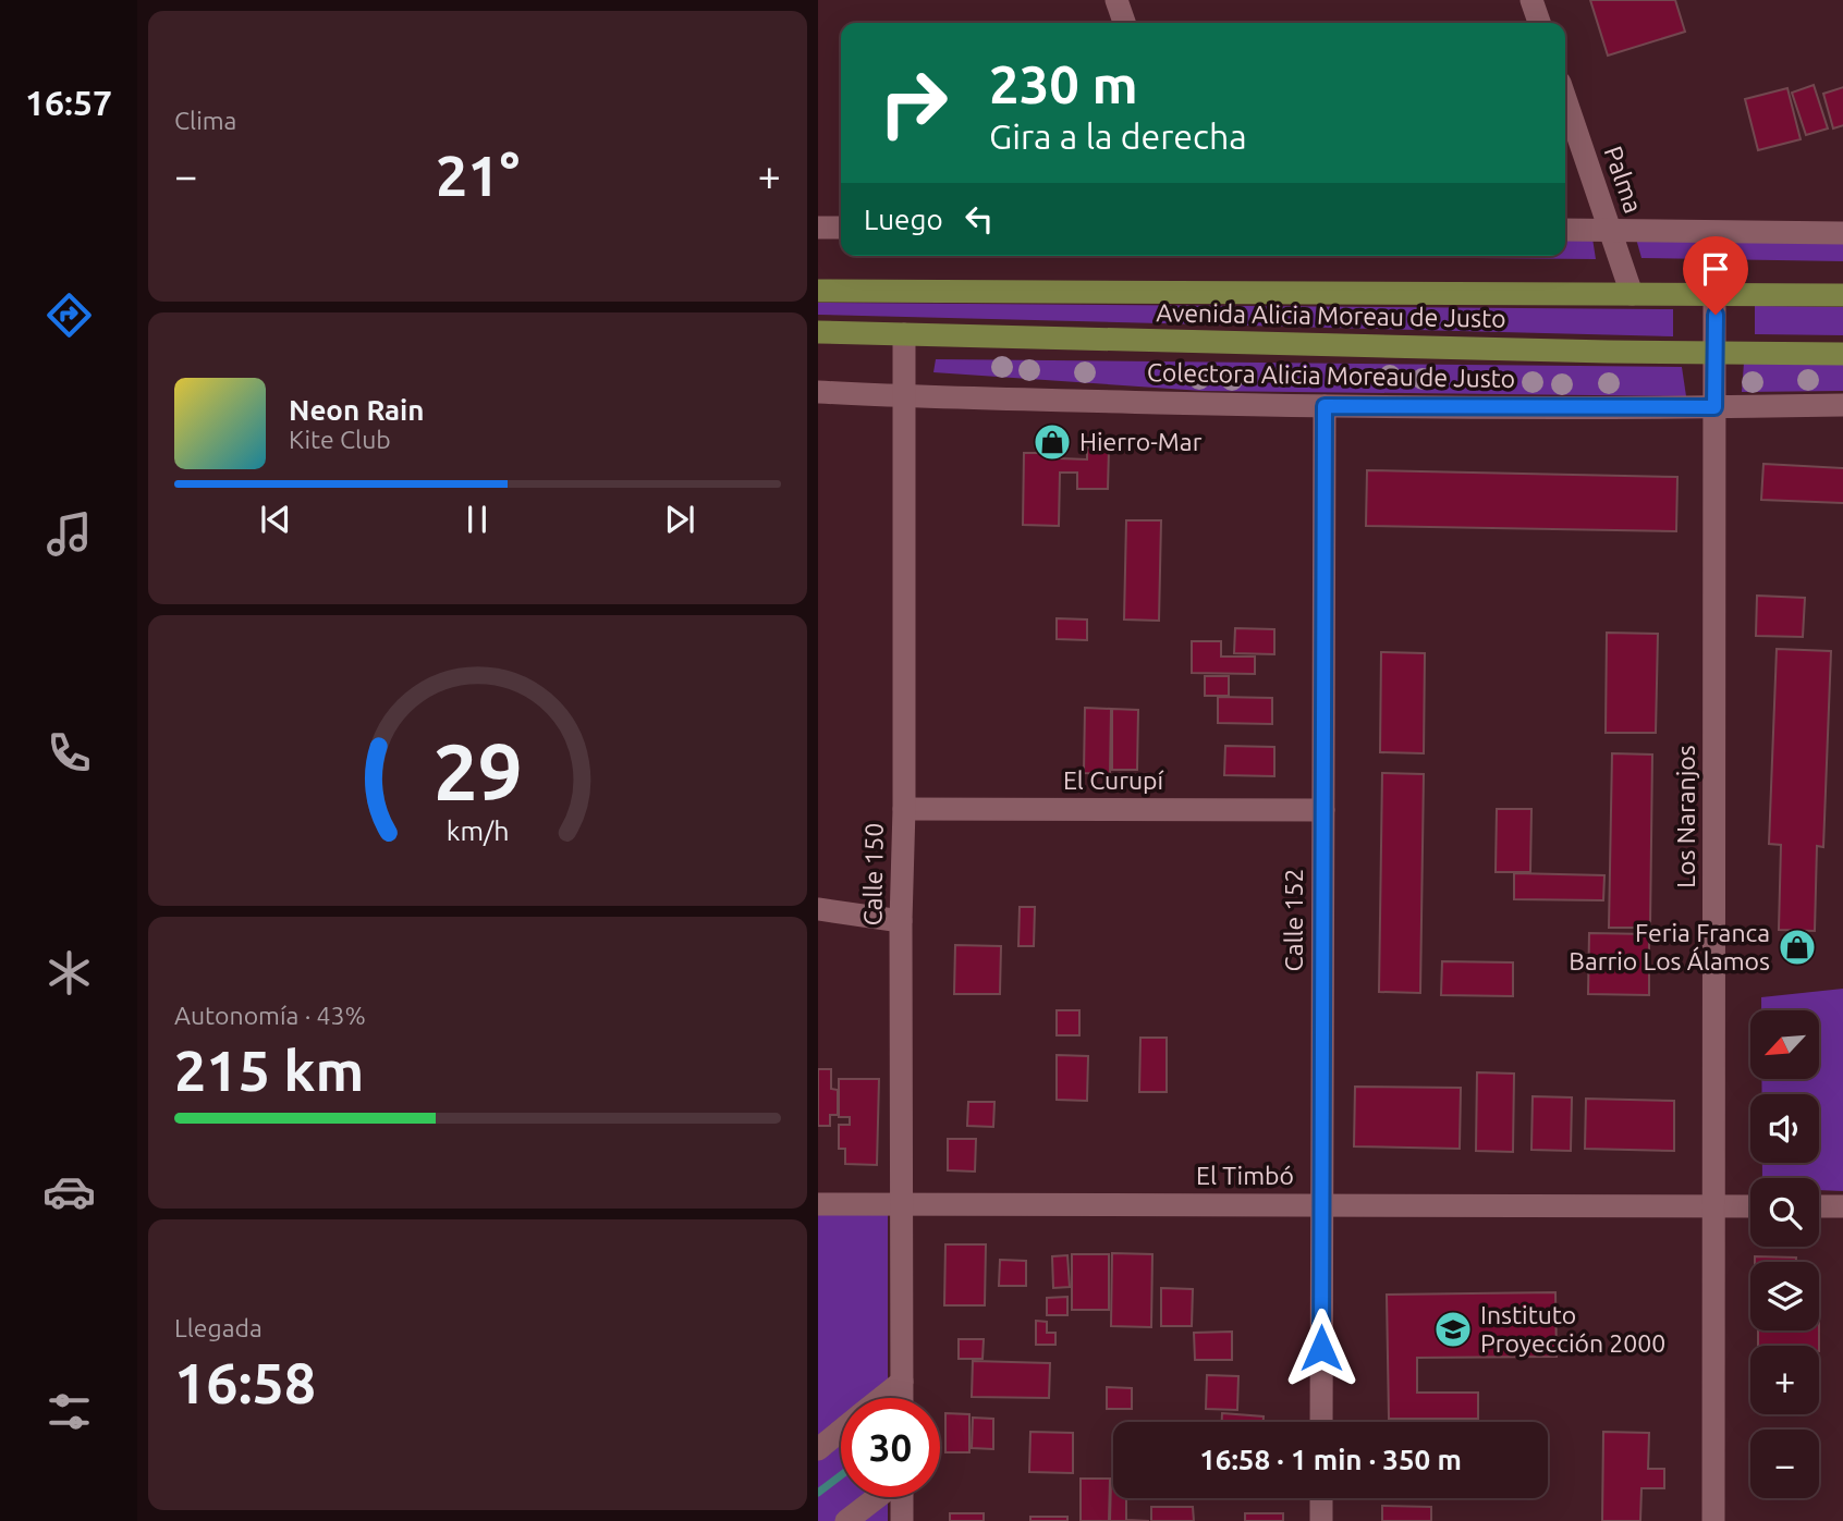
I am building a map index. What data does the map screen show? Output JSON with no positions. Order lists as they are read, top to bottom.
{
  "streets": {
    "main road": ["Avenida Alicia Moreau de Justo"],
    "street": [
      "Palma",
      "Colectora Alicia Moreau de Justo",
      "El Curupí",
      "Los Naranjos",
      "Calle 150",
      "Calle 152",
      "El Timbó"
    ]
  },
  "crossings": [
    ["Palma", "Avenida Alicia Moreau de Justo"],
    ["Avenida Alicia Moreau de Justo", "Los Naranjos"],
    ["Avenida Alicia Moreau de Justo", "Calle 150"],
    ["Colectora Alicia Moreau de Justo", "Los Naranjos"],
    ["Colectora Alicia Moreau de Justo", "Calle 150"],
    ["Colectora Alicia Moreau de Justo", "Calle 152"],
    ["El Curupí", "Calle 150"],
    ["El Curupí", "Calle 152"],
    ["Los Naranjos", "El Timbó"],
    ["Calle 150", "El Timbó"],
    ["Calle 152", "El Timbó"]
  ],
  "places": {
    "shop": ["Hierro-Mar", "Feria Franca Barrio Los Álamos"],
    "school or university": ["Instituto Proyección 2000"]
  },
  "north": "bottom left",
  "page": {
    "tabs": "16:57",
    "tile": [
      "Clima",
      ["Autonomía · 43%", "215 km"],
      ["Llegada", "16:58"]
    ],
    "turn": ["230 m", "Gira a la derecha"],
    "heat": ["−", "21°", "+"],
    "then": "Luego",
    "song": ["Neon Rain", "Kite Club"],
    "map_buttons": ["+", "−"],
    "limit": "30",
    "trip": "16:58 · 1 min · 350 m",
    "gauge": ["29", "km/h"]
  }
}
